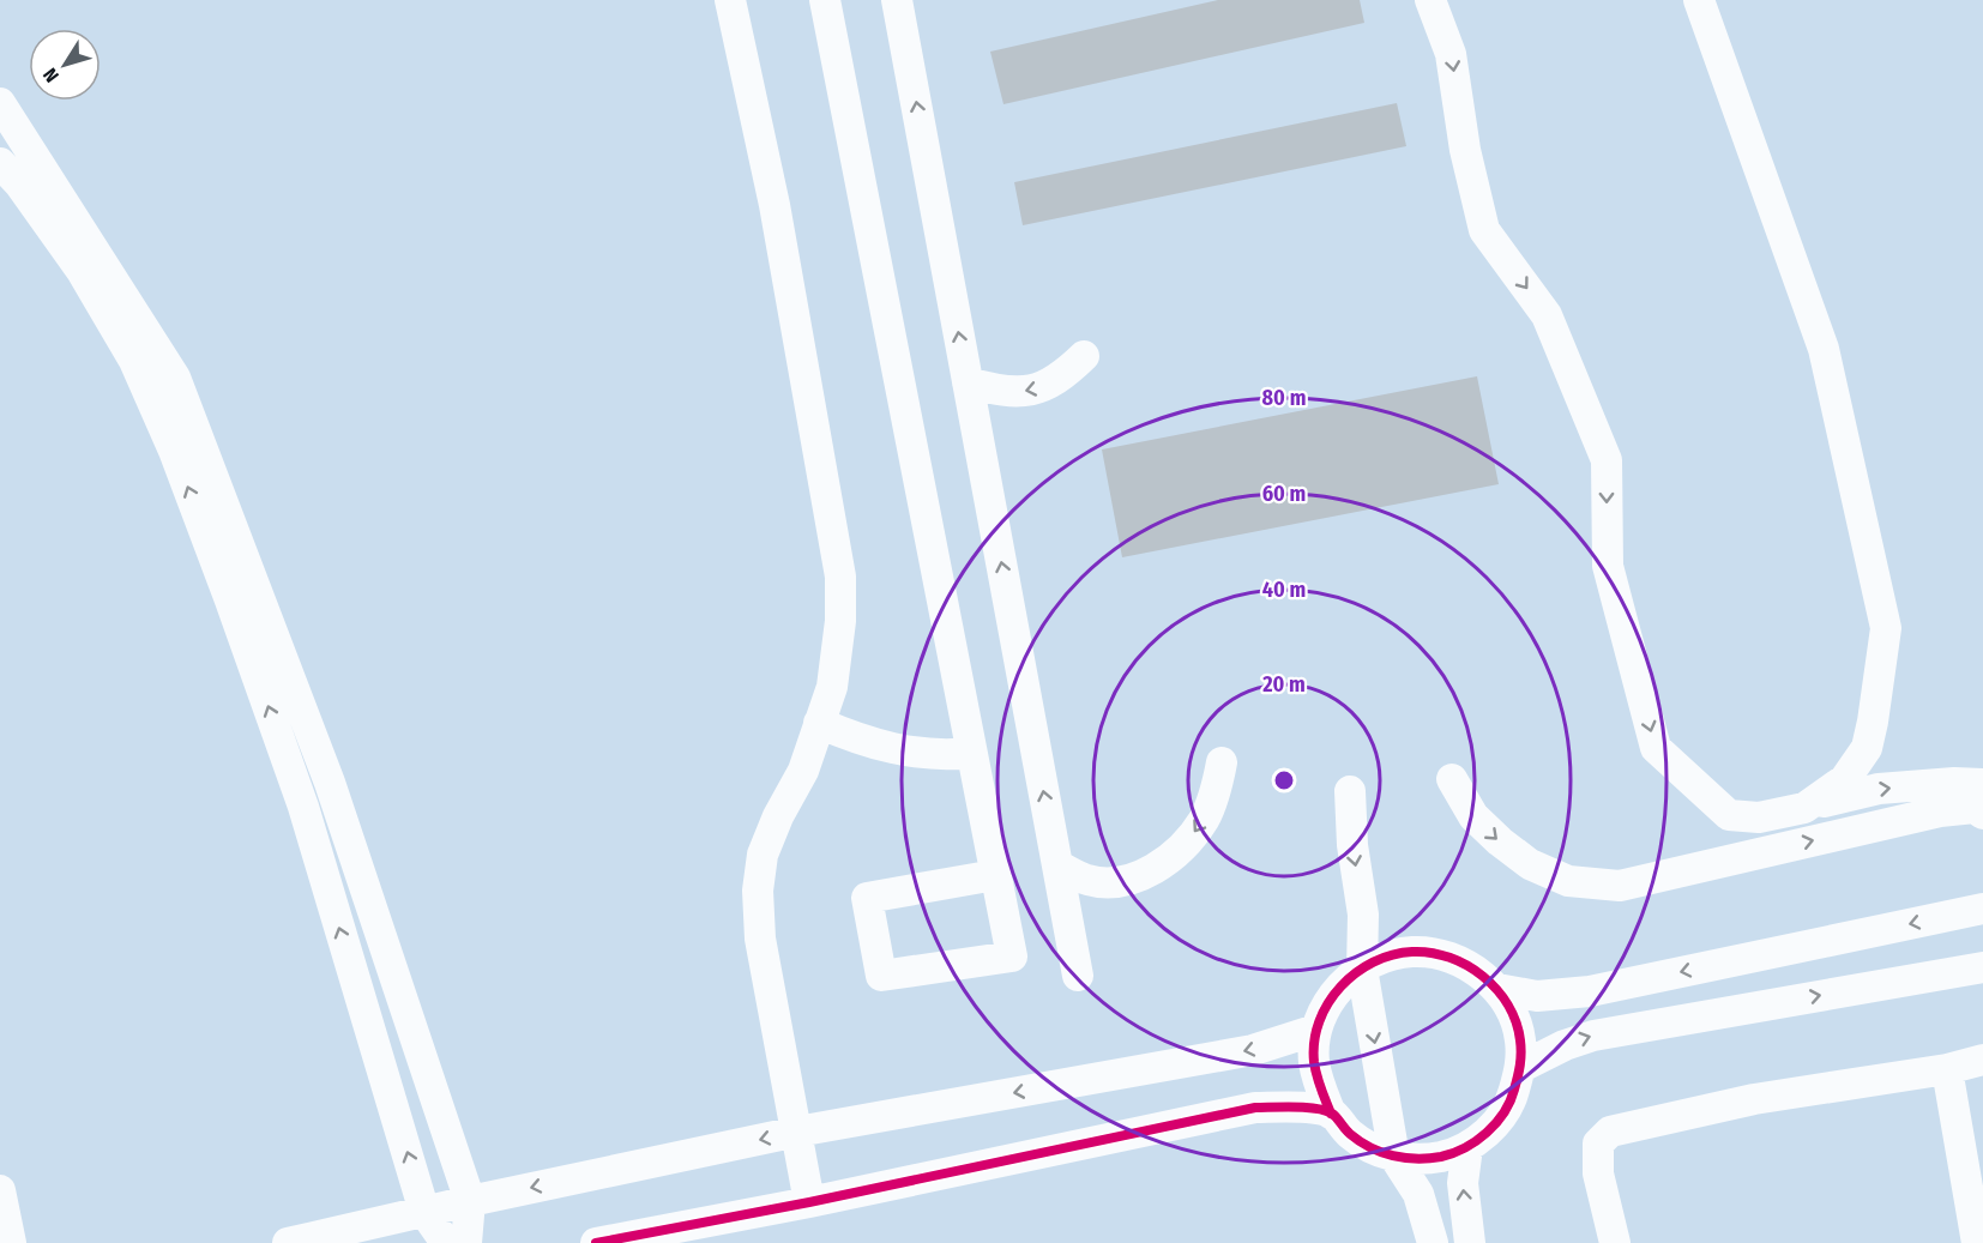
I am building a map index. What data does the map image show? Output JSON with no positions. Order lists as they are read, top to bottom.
{
  "north": "bottom left",
  "rings": [
    "80 m",
    "60 m",
    "40 m",
    "20 m"
  ]
}
